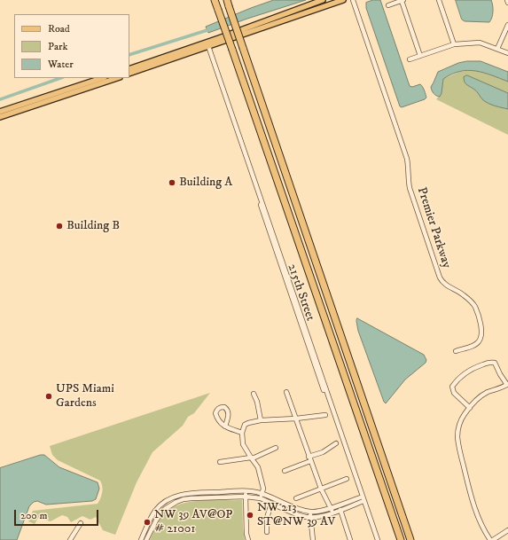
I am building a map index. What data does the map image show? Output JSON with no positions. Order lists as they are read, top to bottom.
{
  "streets": {
    "street": ["Premier Parkway", "215th Street"]
  },
  "places": [
    "Building A",
    "Building B",
    "UPS Miami Gardens",
    "NW 213 ST@NW 39 AV",
    "NW 39 AV@OP # 21001"
  ],
  "legend": ["Road", "Park", "Water"],
  "scale_bar": "200 m"
}
